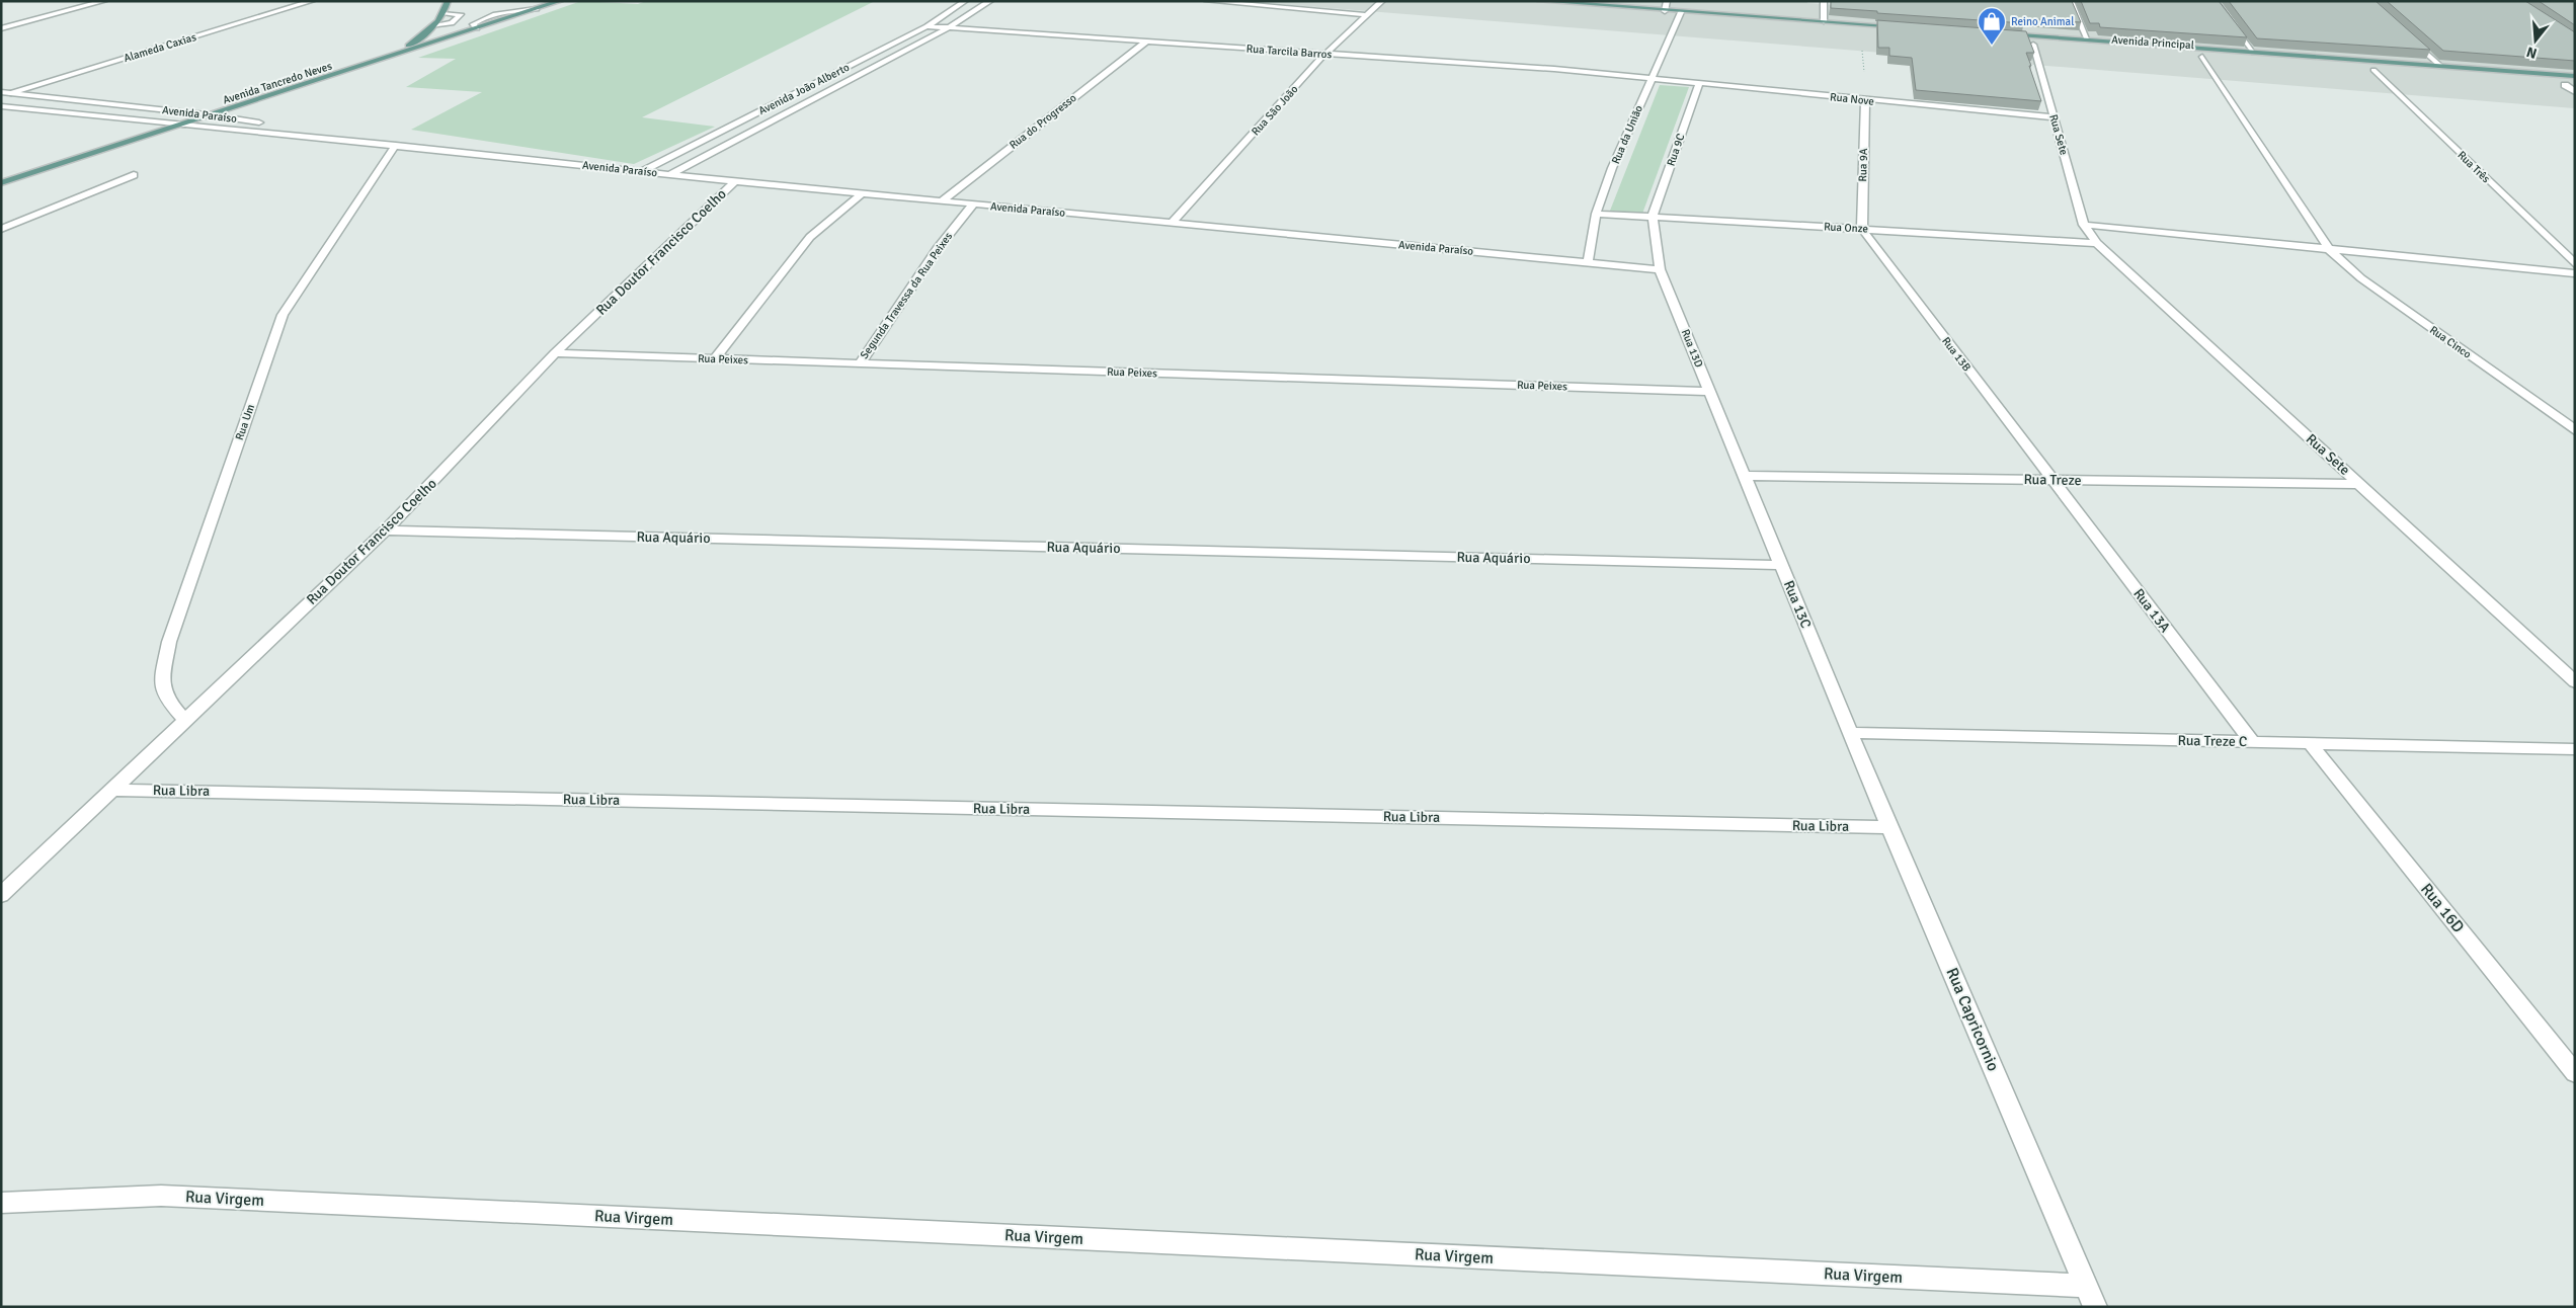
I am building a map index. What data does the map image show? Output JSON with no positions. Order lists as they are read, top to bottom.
{
  "streets": {
    "main road": ["Avenida Principal", "Avenida Tancredo Neves"],
    "street": [
      "Alameda Caxias",
      "Rua Tarcila Barros",
      "Avenida João Alberto",
      "Rua Nove",
      "Rua São João",
      "Avenida Paraíso",
      "Rua do Progresso",
      "Rua da União",
      "Rua Sete",
      "Rua 9C",
      "Rua 9A",
      "Rua Três",
      "Rua Onze",
      "Rua Doutor Francisco Coelho",
      "Segunda Travessa da Rua Peixes",
      "Rua Cinco",
      "Rua 13D",
      "Rua 13B",
      "Rua Peixes",
      "Rua Um",
      "Rua Treze",
      "Rua Aquário",
      "Rua 13C",
      "Rua 13A",
      "Rua Treze C",
      "Rua Libra",
      "Rua 16D",
      "Rua Capricornio",
      "Rua Virgem"
    ]
  },
  "crossings": [
    ["Avenida Principal", "Rua Sete"],
    ["Avenida Principal", "Rua Cinco"],
    ["Alameda Caxias", "Avenida Paraíso"],
    ["Rua Tarcila Barros", "Avenida João Alberto"],
    ["Rua Tarcila Barros", "Rua Nove"],
    ["Rua Tarcila Barros", "Rua São João"],
    ["Rua Tarcila Barros", "Rua do Progresso"],
    ["Rua Tarcila Barros", "Rua da União"],
    ["Avenida Tancredo Neves", "Avenida Paraíso"],
    ["Avenida João Alberto", "Avenida Paraíso"],
    ["Rua Nove", "Rua da União"],
    ["Rua Nove", "Rua Sete"],
    ["Rua Nove", "Rua 9C"],
    ["Rua Nove", "Rua 9A"],
    ["Rua São João", "Avenida Paraíso"],
    ["Avenida Paraíso", "Rua do Progresso"],
    ["Avenida Paraíso", "Rua da União"],
    ["Avenida Paraíso", "Rua Doutor Francisco Coelho"],
    ["Avenida Paraíso", "Segunda Travessa da Rua Peixes"],
    ["Avenida Paraíso", "Rua 13D"],
    ["Avenida Paraíso", "Rua Um"],
    ["Rua da União", "Rua Onze"],
    ["Rua Sete", "Rua Onze"],
    ["Rua Sete", "Rua Treze"],
    ["Rua 9C", "Rua Onze"],
    ["Rua 9C", "Rua 13D"],
    ["Rua 9A", "Rua Onze"],
    ["Rua 9A", "Rua 13B"],
    ["Rua Onze", "Rua 13D"],
    ["Rua Onze", "Rua 13B"],
    ["Rua Doutor Francisco Coelho", "Rua Peixes"],
    ["Rua Doutor Francisco Coelho", "Rua Um"],
    ["Rua Doutor Francisco Coelho", "Rua Aquário"],
    ["Rua Doutor Francisco Coelho", "Rua Libra"],
    ["Segunda Travessa da Rua Peixes", "Rua Peixes"],
    ["Rua 13D", "Rua Peixes"],
    ["Rua 13D", "Rua Treze"],
    ["Rua 13D", "Rua 13C"],
    ["Rua 13B", "Rua Treze"],
    ["Rua 13B", "Rua 13A"],
    ["Rua Treze", "Rua 13C"],
    ["Rua Treze", "Rua 13A"],
    ["Rua Aquário", "Rua 13C"],
    ["Rua 13C", "Rua Treze C"],
    ["Rua 13C", "Rua Capricornio"],
    ["Rua 13A", "Rua Treze C"],
    ["Rua Treze C", "Rua 16D"],
    ["Rua Treze C", "Rua Capricornio"],
    ["Rua Libra", "Rua Capricornio"],
    ["Rua Capricornio", "Rua Virgem"]
  ],
  "places": {
    "shop": ["Reino Animal"]
  },
  "north": "bottom"
}
